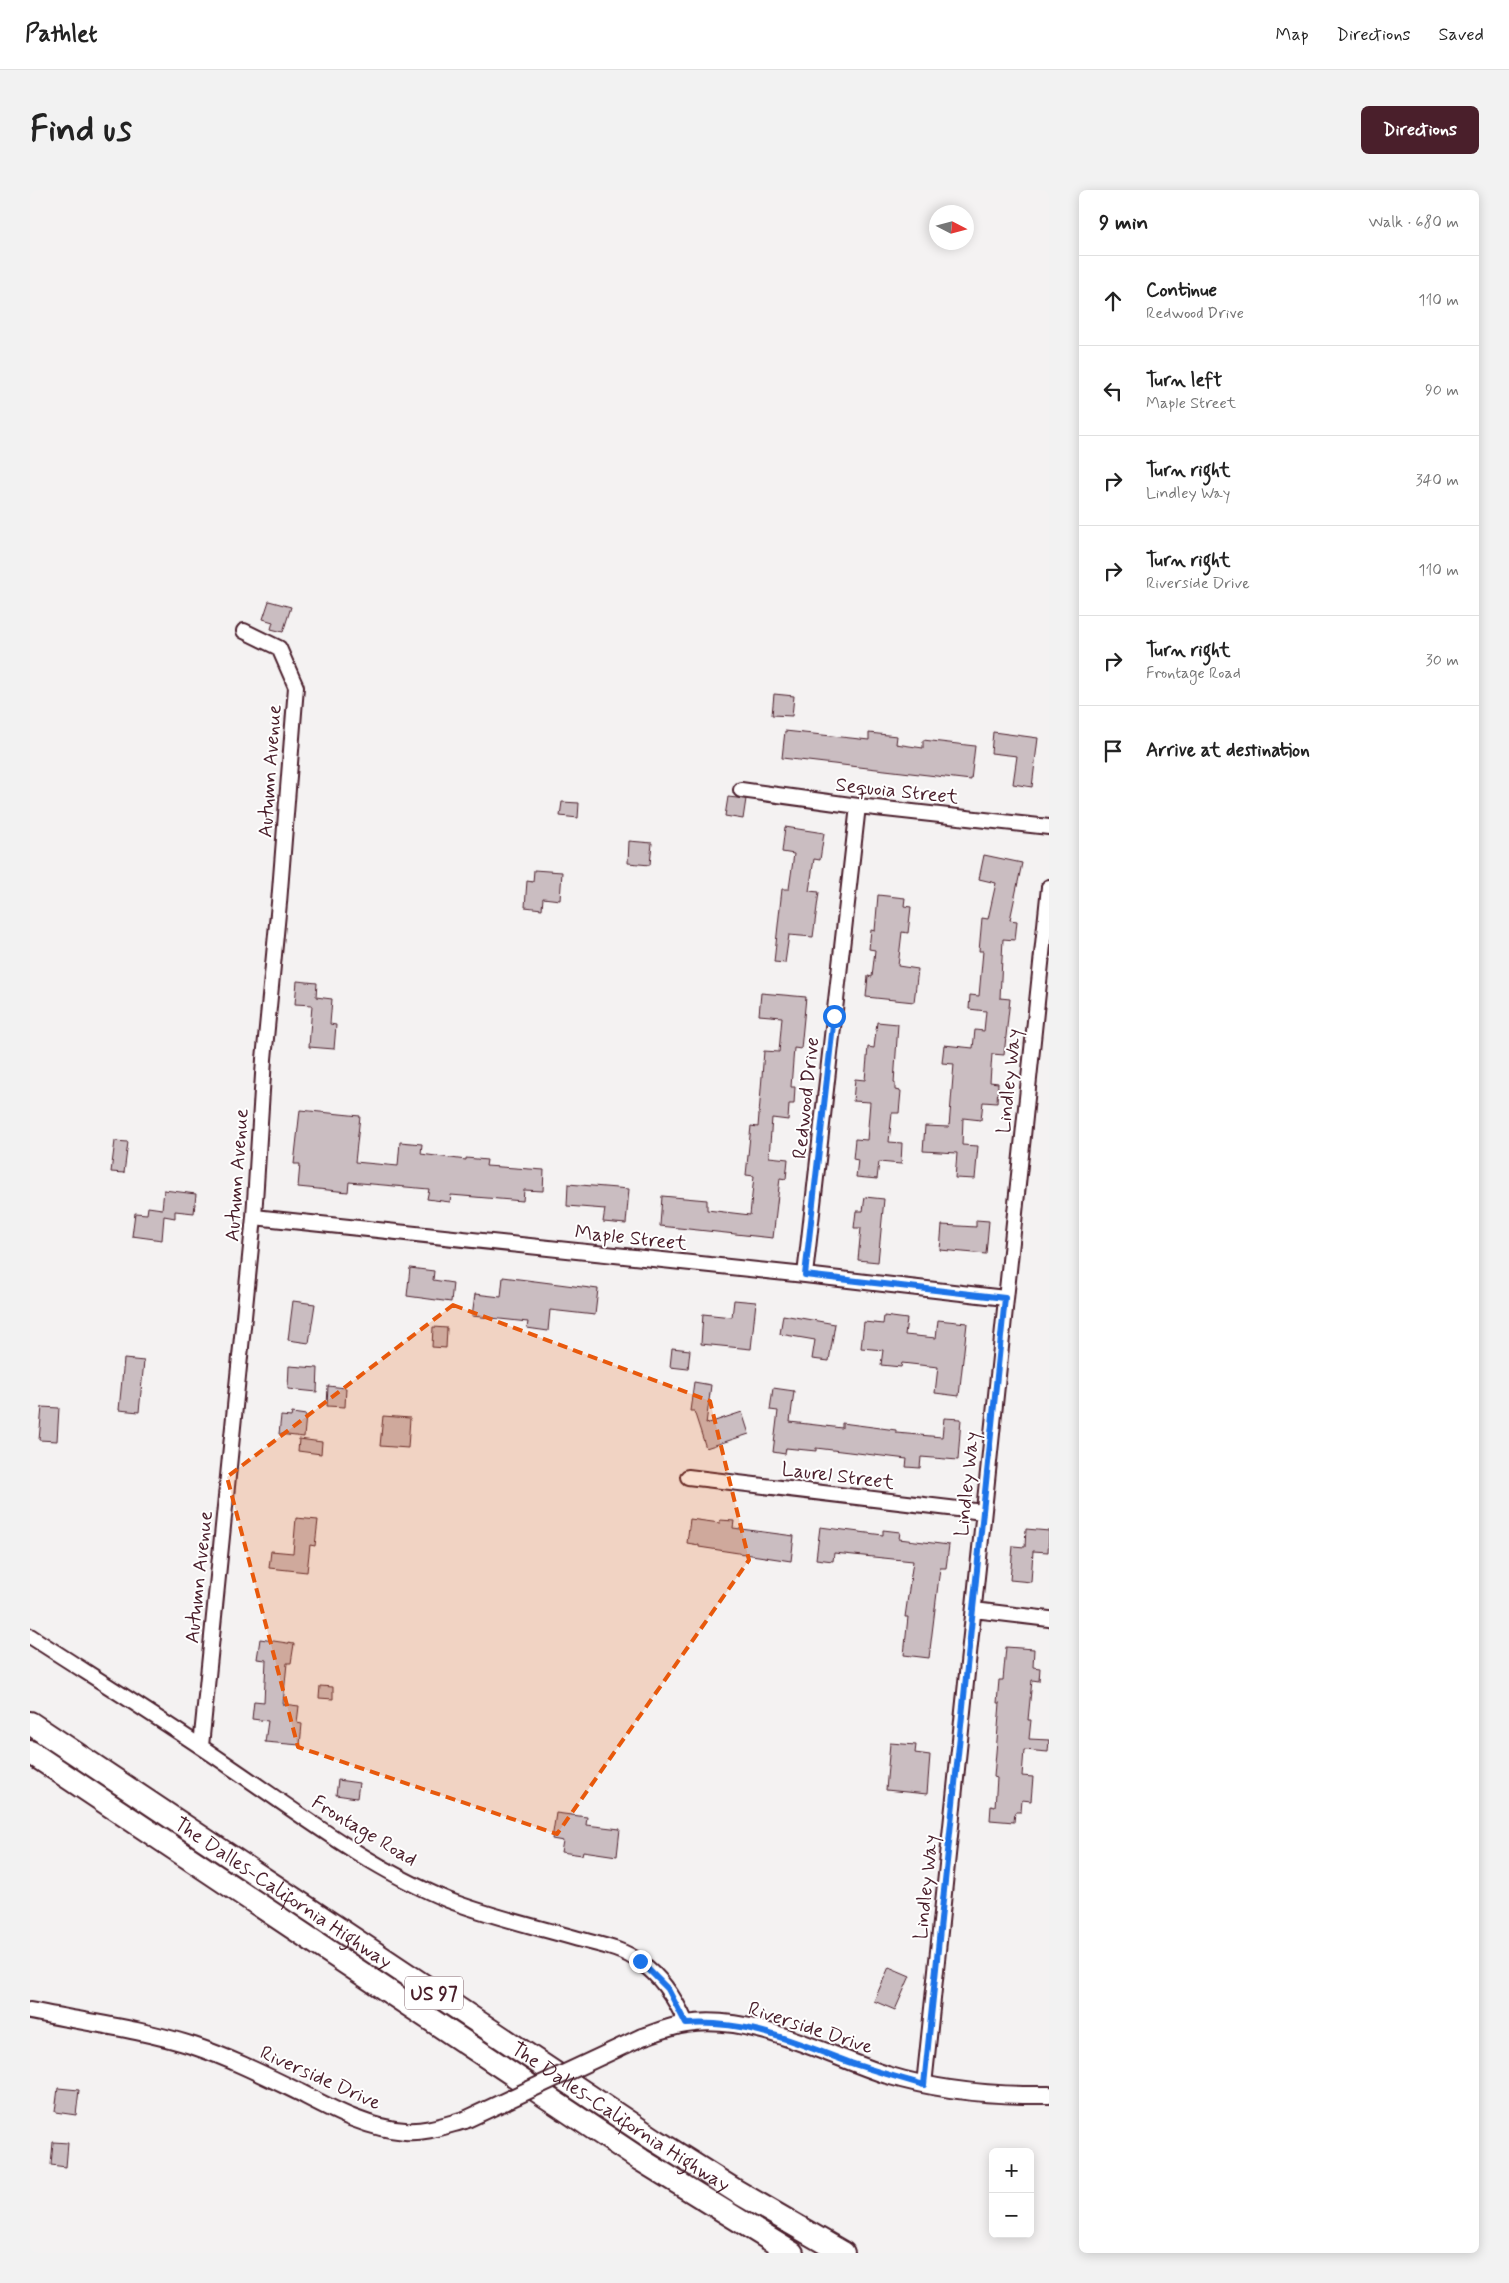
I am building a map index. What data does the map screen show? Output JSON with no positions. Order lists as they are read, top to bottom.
{
  "streets": {
    "highway": ["The Dalles-California Highway", "US 97"],
    "street": [
      "Autumn Avenue",
      "Sequoia Street",
      "Lindley Way",
      "Redwood Drive",
      "Maple Street",
      "Laurel Street",
      "Frontage Road",
      "Riverside Drive"
    ]
  },
  "crossings": [
    ["Autumn Avenue", "Maple Street"],
    ["Autumn Avenue", "Frontage Road"],
    ["Sequoia Street", "Redwood Drive"],
    ["Lindley Way", "Maple Street"],
    ["Lindley Way", "Laurel Street"],
    ["Lindley Way", "Riverside Drive"],
    ["Redwood Drive", "Maple Street"],
    ["Frontage Road", "Riverside Drive"]
  ],
  "north": "right",
  "page": {
    "header": "Pathlet",
    "nav": ["Map", "Directions", "Saved"],
    "buttons": "Directions",
    "title": "Find us",
    "heading": ["9 min", "Walk · 680 m"],
    "list": [
      ["Continue", "Redwood Drive", "110 m"],
      ["Turn left", "Maple Street", "90 m"],
      ["Turn right", "Lindley Way", "340 m"],
      ["Turn right", "Riverside Drive", "110 m"],
      ["Turn right", "Frontage Road", "30 m"],
      "Arrive at destination"
    ],
    "map_buttons": ["+", "−"]
  }
}
